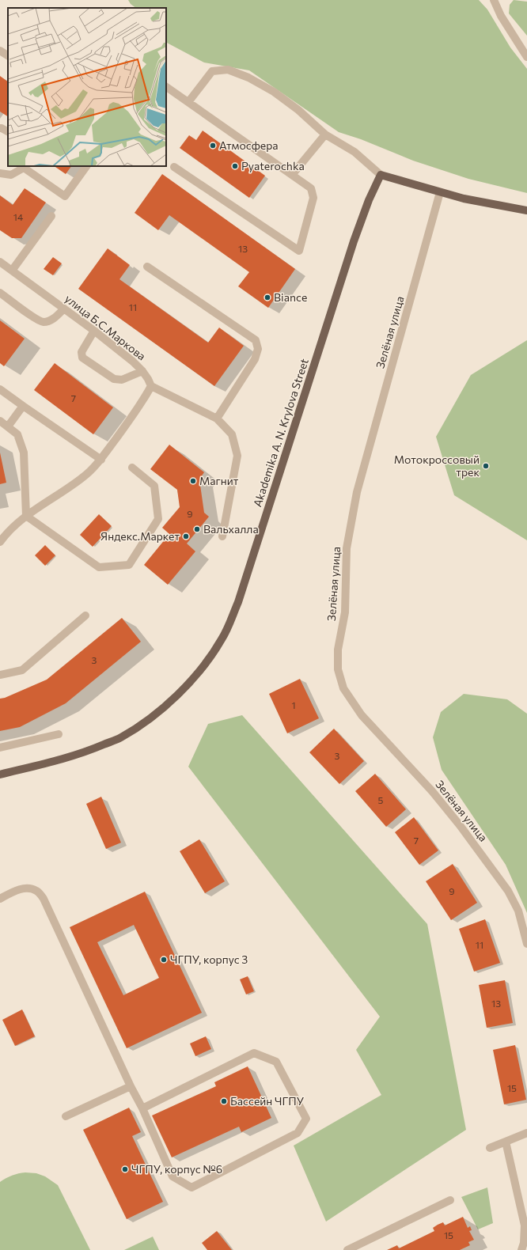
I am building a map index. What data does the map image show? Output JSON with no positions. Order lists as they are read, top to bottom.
{
  "streets": {
    "main road": ["Akademika A. N. Krylova Street"],
    "street": ["улица Б.С.Маркова", "Зелёная улица"]
  },
  "places": [
    "Атмосфера",
    "Pyaterochka",
    "Biance",
    "Мотокроссовый трек",
    "Магнит",
    "Вальхалла",
    "Яндекс.Маркет",
    "ЧГПУ, корпус 3",
    "Бассейн ЧГПУ",
    "ЧГПУ, корпус №6"
  ],
  "house_numbers": [
    "14",
    "13",
    "11",
    "7",
    "9",
    "3",
    "1",
    "3",
    "5",
    "7",
    "9",
    "11",
    "13",
    "15",
    "15"
  ]
}
